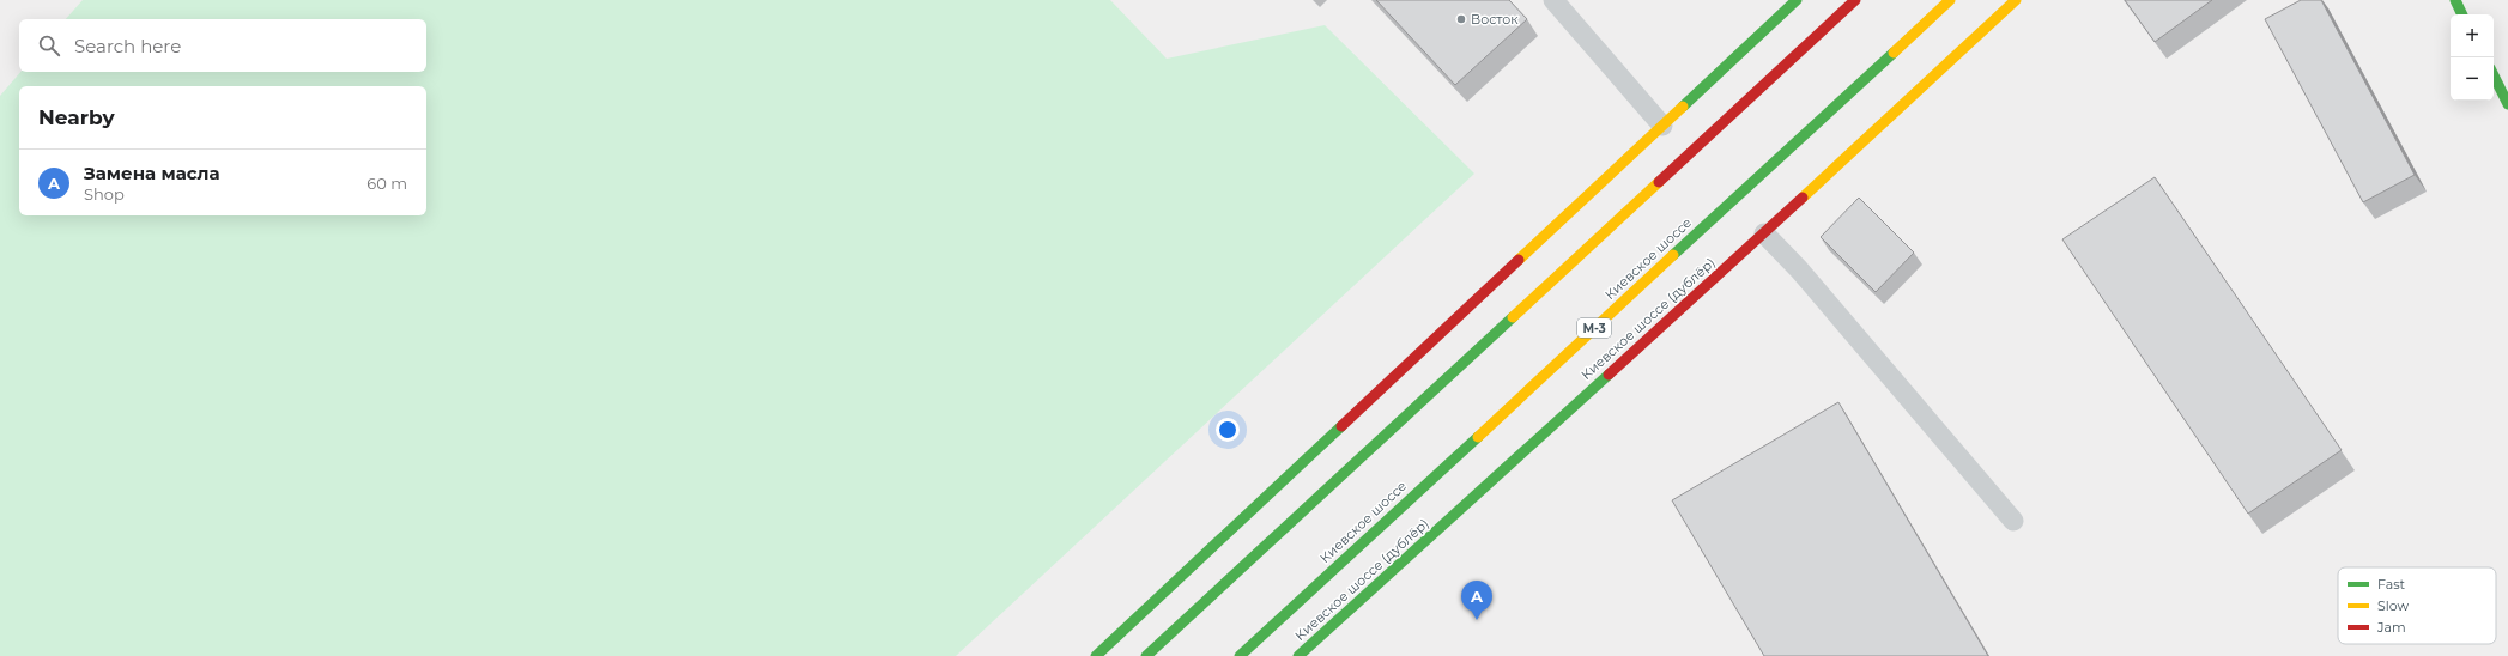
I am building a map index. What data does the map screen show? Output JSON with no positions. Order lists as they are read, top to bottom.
{
  "streets": {
    "main road": ["Киевское шоссе", "Киевское шоссе (дублёр)", "М-3"]
  },
  "places": ["Восток"],
  "legend": ["Fast", "Slow", "Jam"],
  "page": {
    "map_buttons": ["+", "−"],
    "search": "Search here",
    "heading": "Nearby",
    "list": [
      {
        "mark": "A",
        "name": "Замена масла",
        "note": "Shop",
        "value": "60 m"
      }
    ],
    "pins": "A"
  }
}
